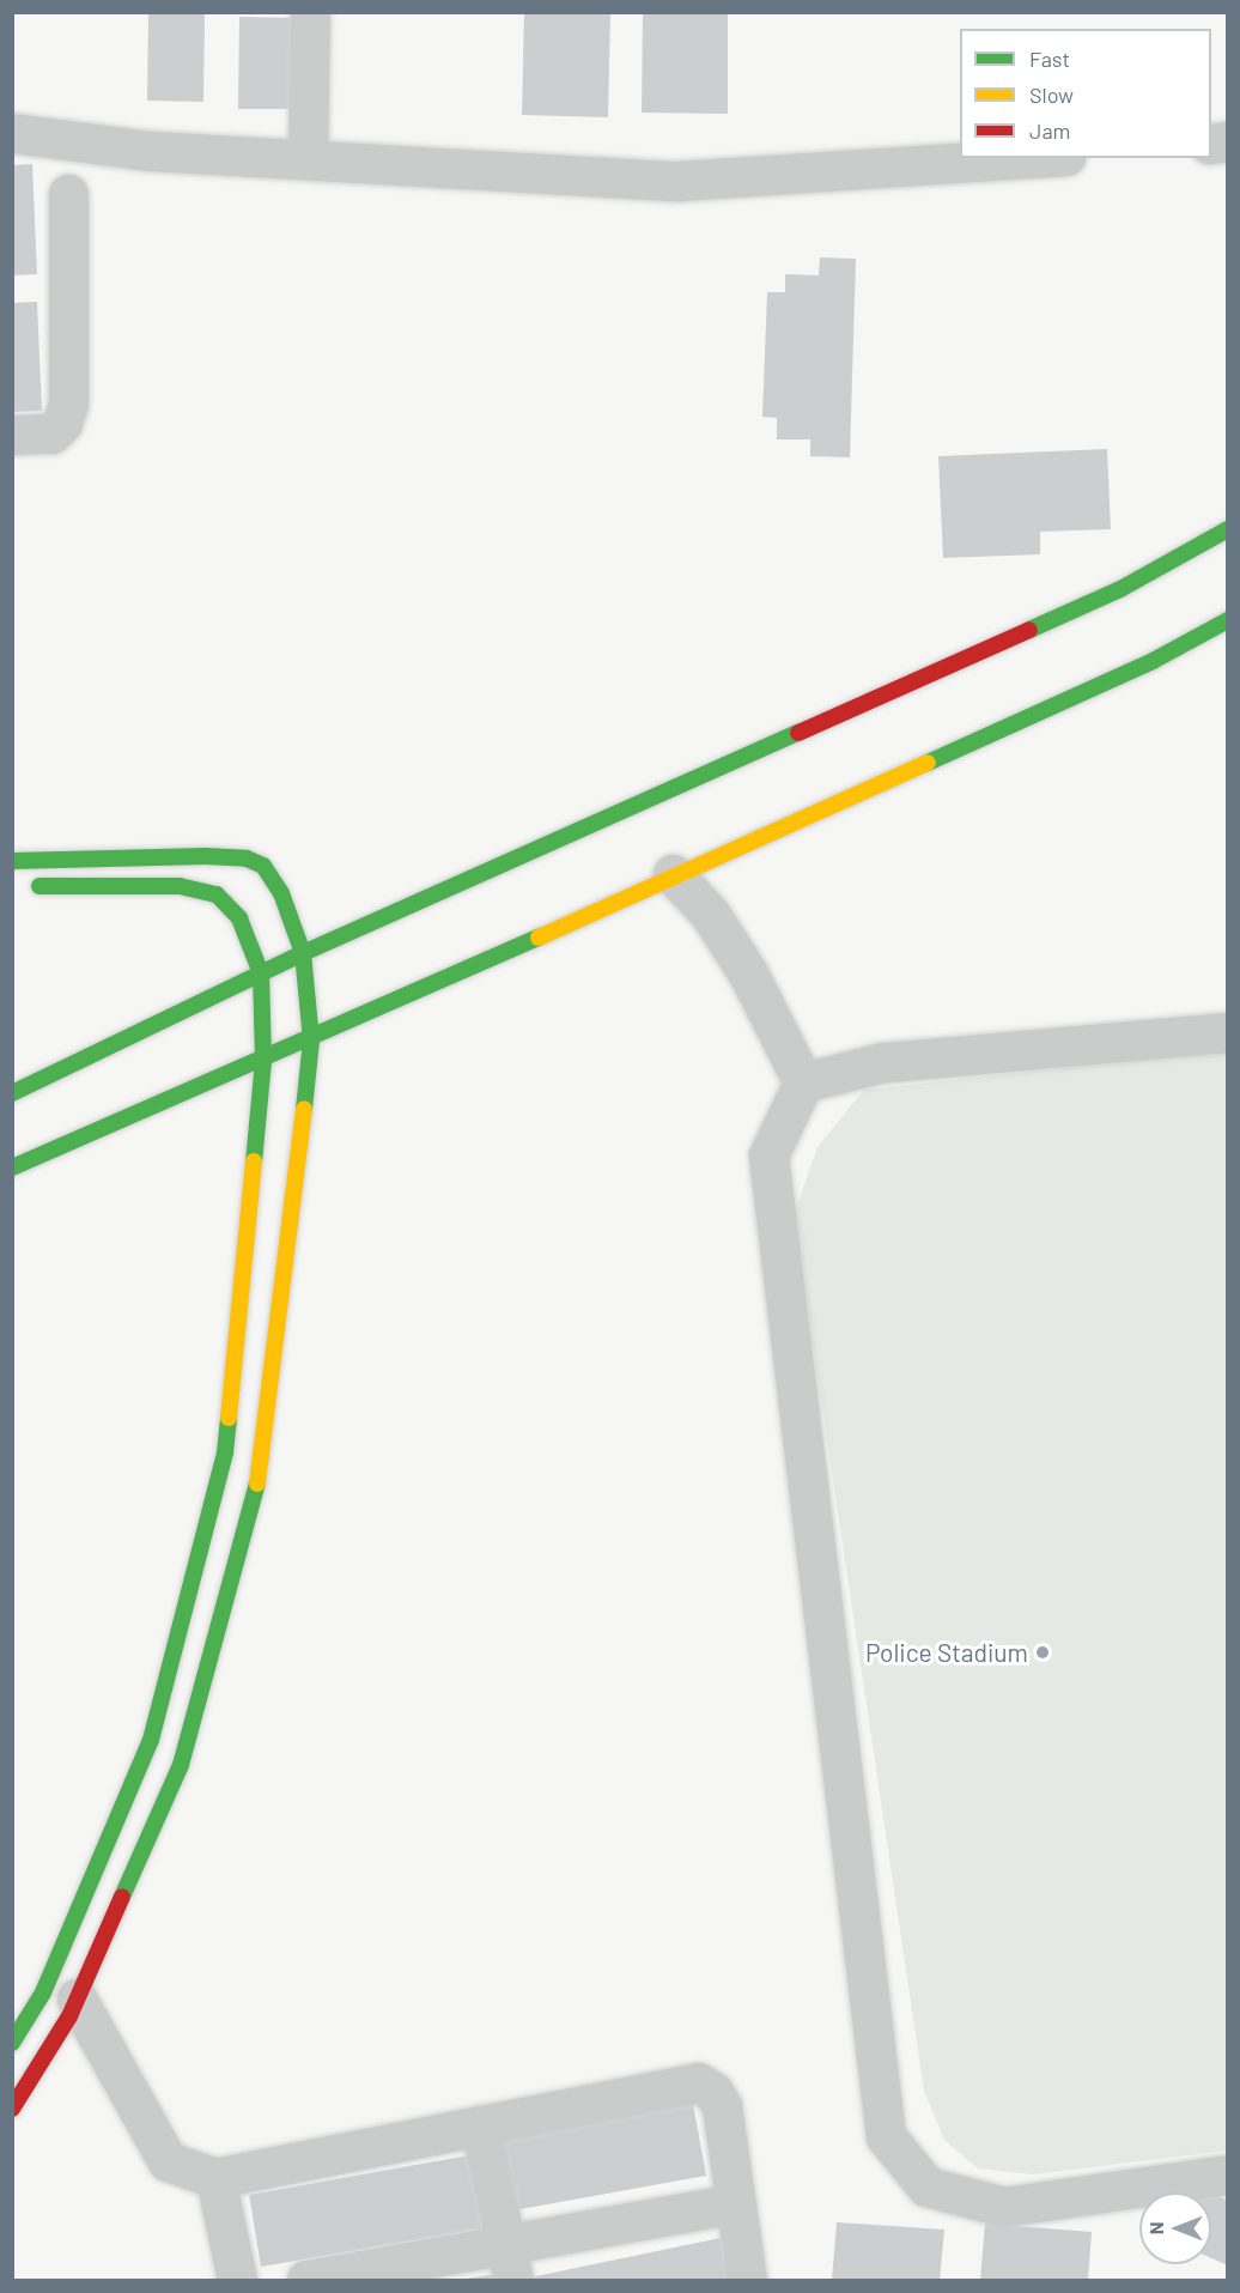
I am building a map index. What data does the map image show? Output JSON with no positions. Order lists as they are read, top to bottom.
{
  "places": ["Police Stadium"],
  "legend": ["Fast", "Slow", "Jam"],
  "north": "left"
}
